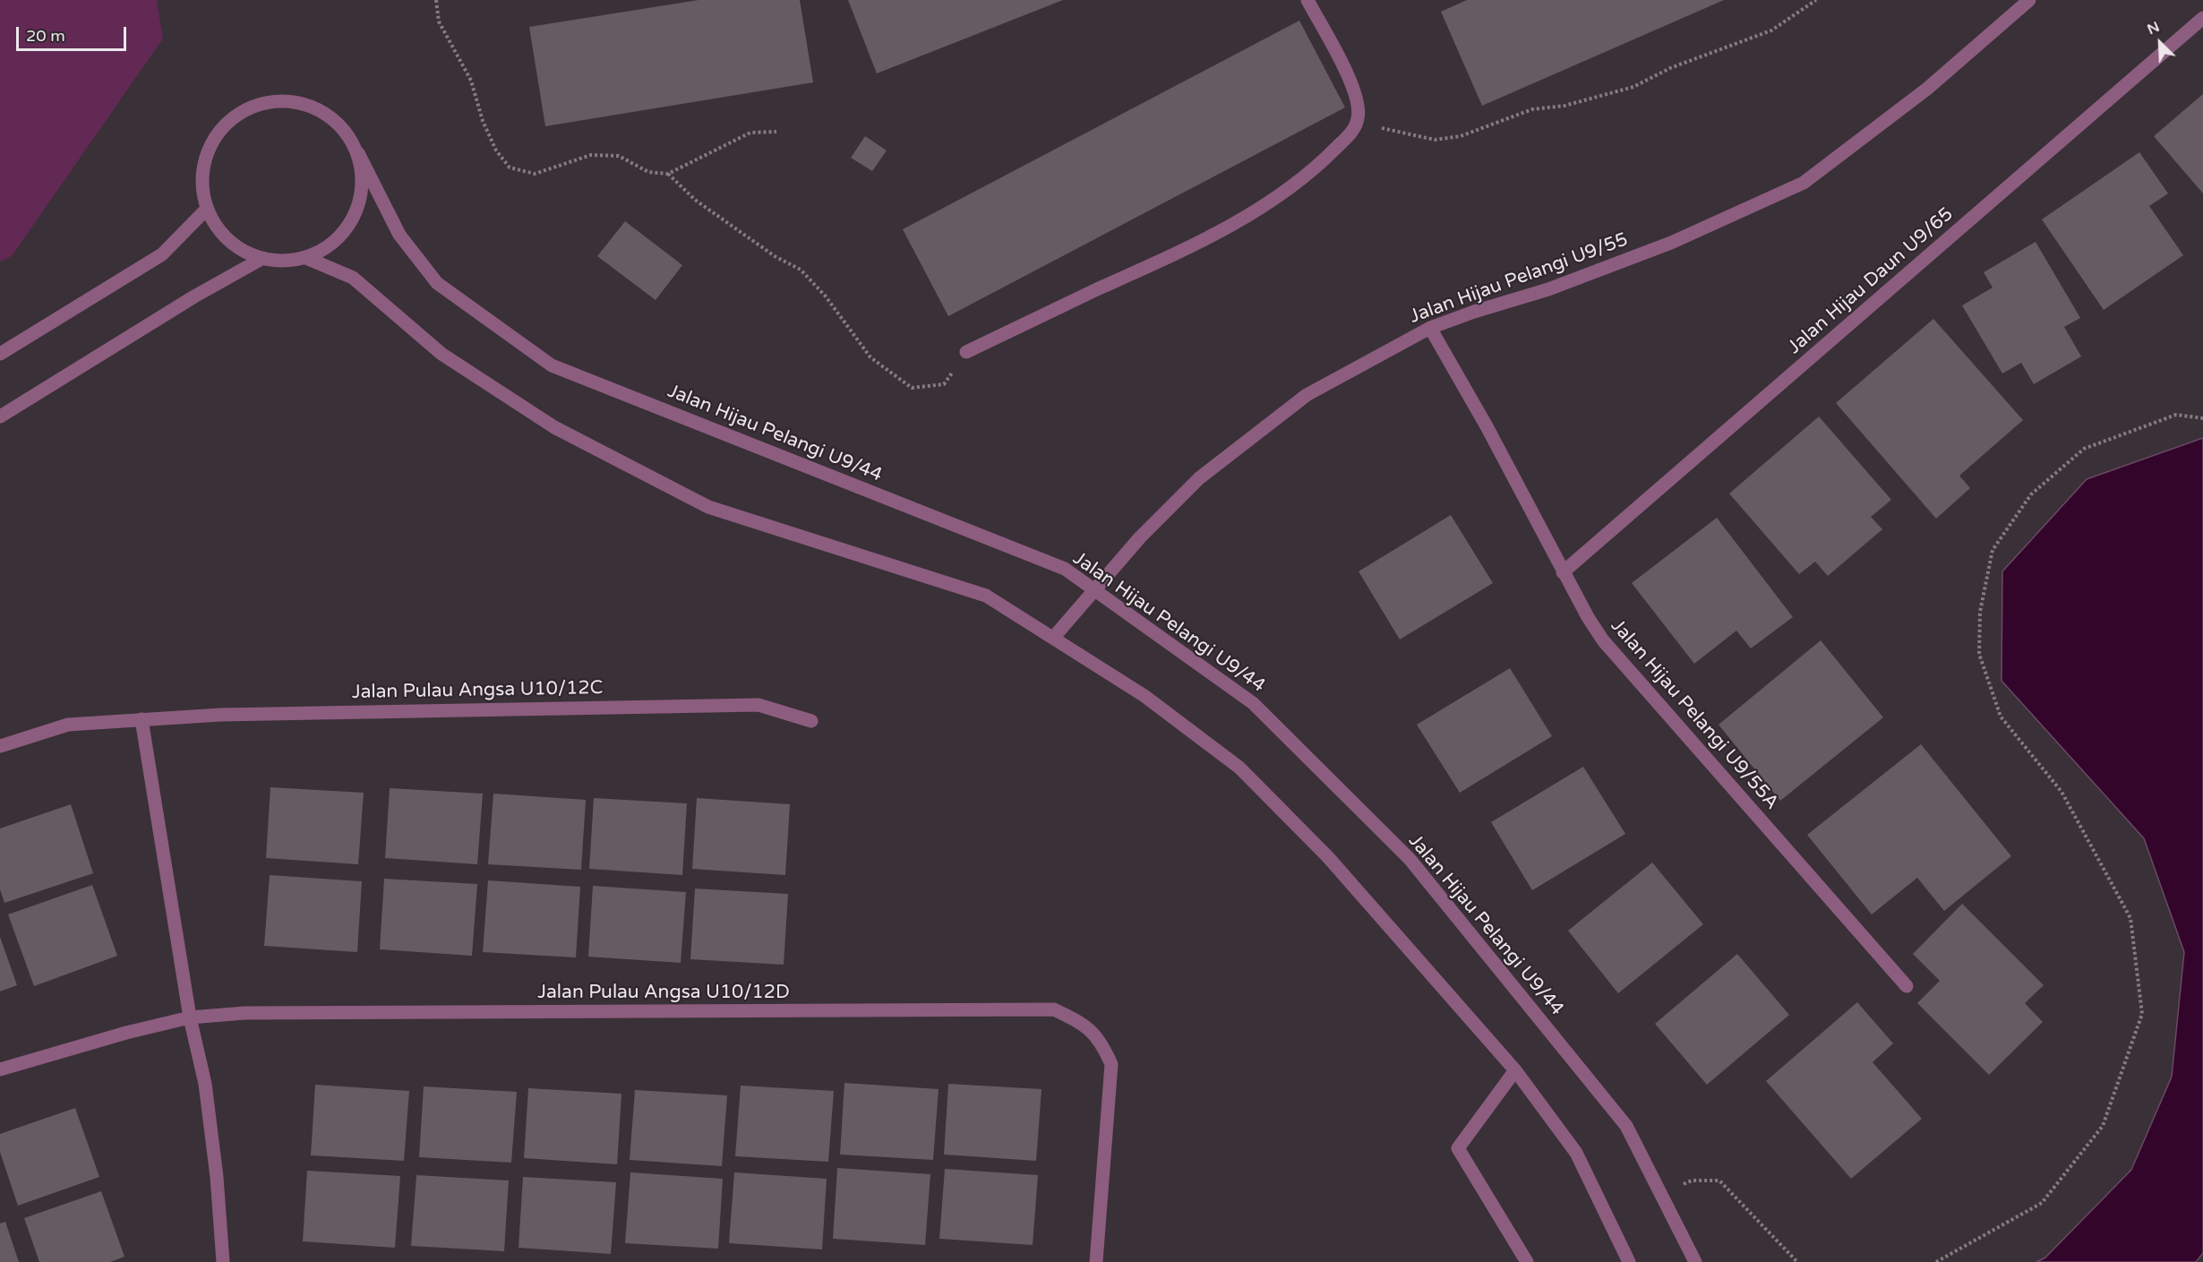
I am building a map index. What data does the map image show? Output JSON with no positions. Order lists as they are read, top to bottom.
{
  "streets": {
    "street": [
      "Jalan Hijau Pelangi U9/55",
      "Jalan Hijau Daun U9/65",
      "Jalan Hijau Pelangi U9/44",
      "Jalan Pulau Angsa U10/12C",
      "Jalan Hijau Pelangi U9/55A",
      "Jalan Pulau Angsa U10/12D"
    ]
  },
  "crossings": [
    ["Jalan Hijau Pelangi U9/55", "Jalan Hijau Pelangi U9/44"],
    ["Jalan Hijau Pelangi U9/55", "Jalan Hijau Pelangi U9/55A"],
    ["Jalan Hijau Daun U9/65", "Jalan Hijau Pelangi U9/55A"]
  ],
  "scale_bar": "20 m",
  "north": "top left"
}
